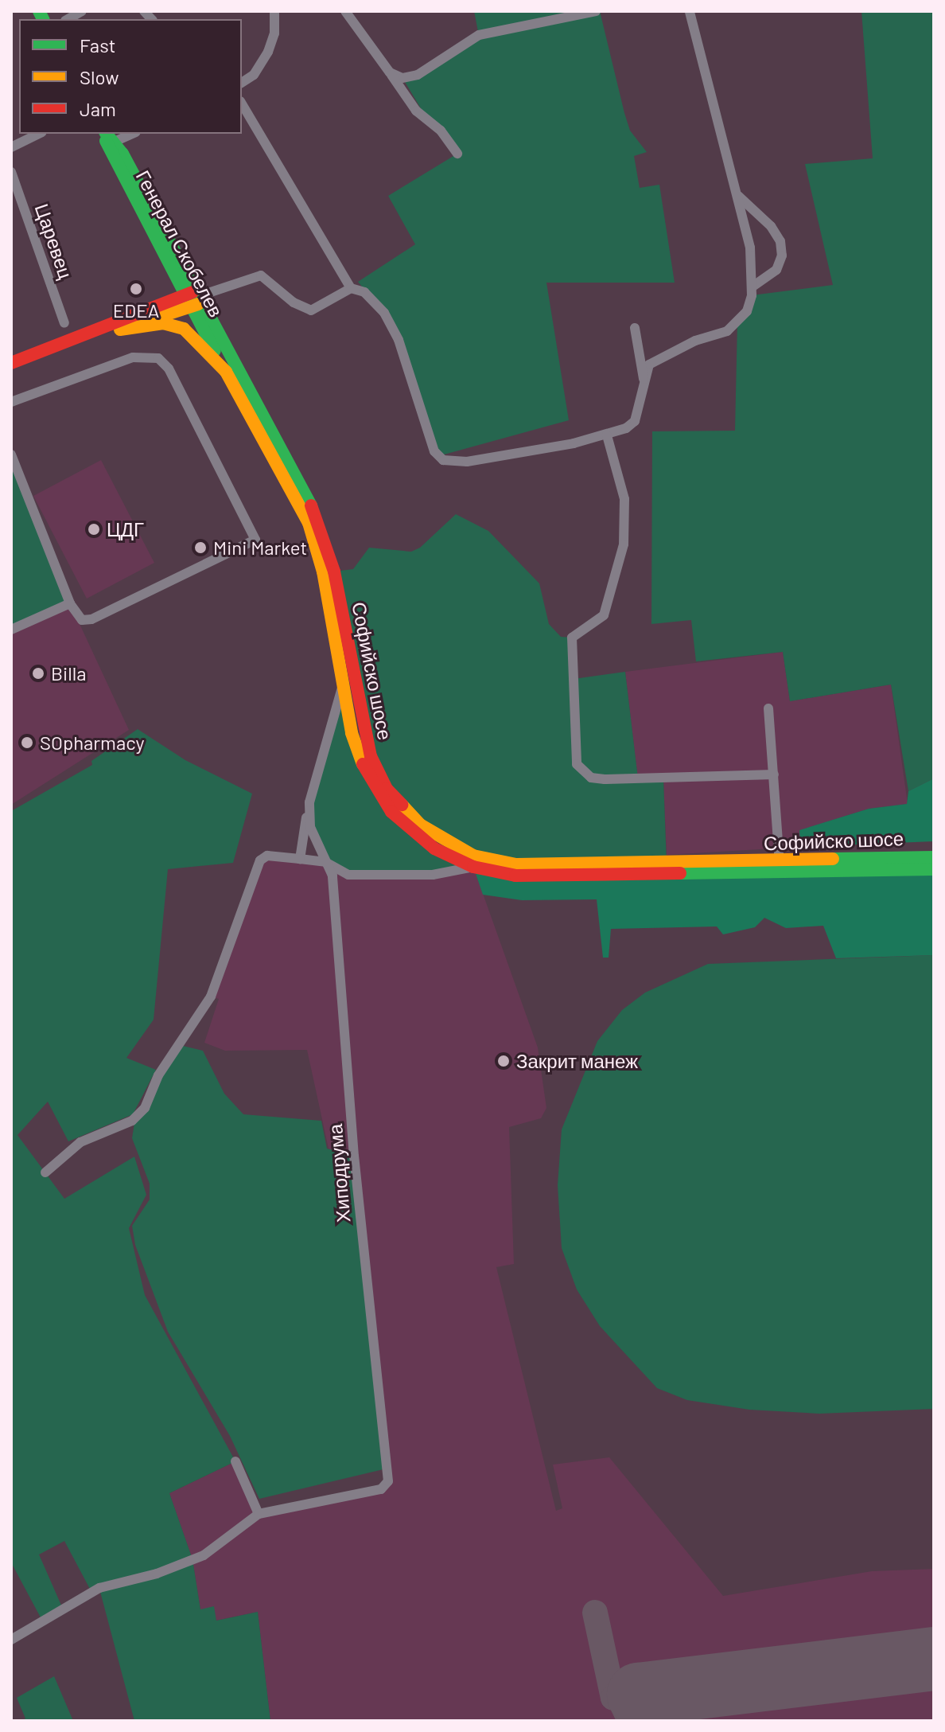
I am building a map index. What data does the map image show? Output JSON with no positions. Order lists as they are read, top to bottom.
{
  "streets": {
    "main road": ["Генерал Скобелев", "Софийско шосе"],
    "street": ["Царевец", "Хиподрума"]
  },
  "crossings": [
    ["Генерал Скобелев", "Софийско шосе"]
  ],
  "places": [
    "EDEA",
    "ЦДГ",
    "Mini Market",
    "Billa",
    "SOpharmacy",
    "Закрит манеж"
  ],
  "legend": ["Fast", "Slow", "Jam"]
}
